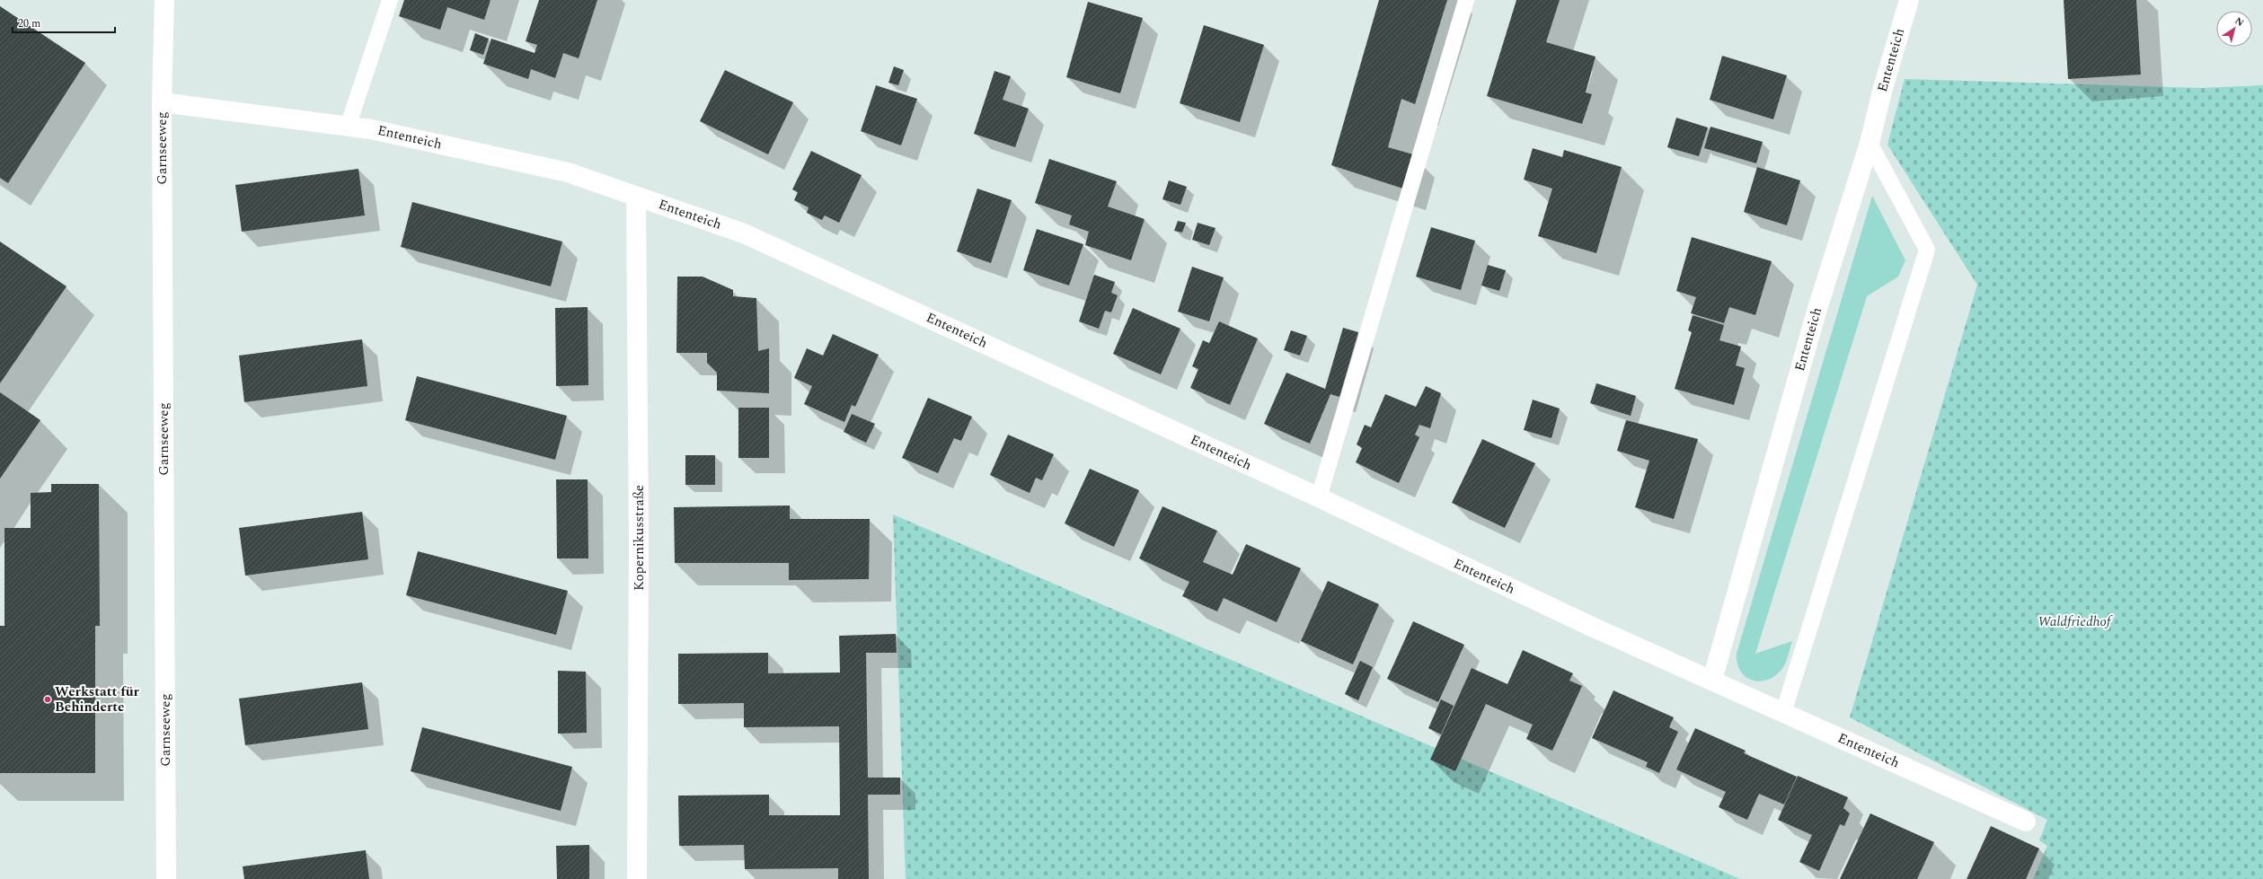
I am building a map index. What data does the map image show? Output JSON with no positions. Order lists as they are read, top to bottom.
{
  "streets": {
    "street": ["Ententeich", "Garnseeweg", "Kopernikusstraße"]
  },
  "crossings": [
    ["Ententeich", "Garnseeweg"],
    ["Ententeich", "Kopernikusstraße"]
  ],
  "parks": ["Waldfriedhof"],
  "places": ["Werkstatt für Behinderte"],
  "scale_bar": "20 m",
  "north": "top right"
}
